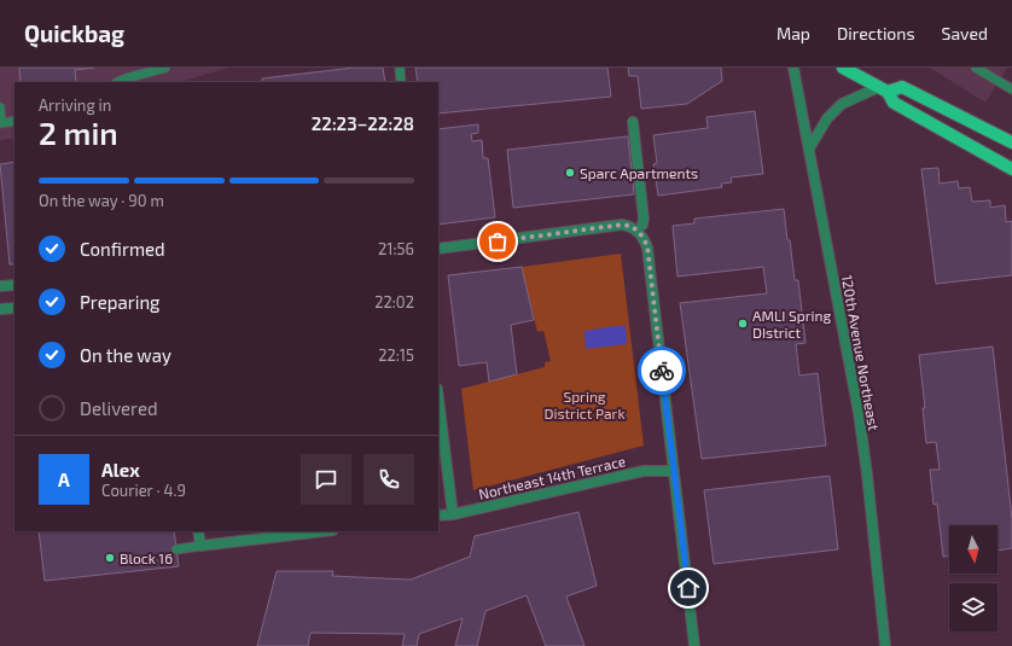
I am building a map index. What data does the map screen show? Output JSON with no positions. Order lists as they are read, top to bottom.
{
  "streets": {
    "street": ["120th Avenue Northeast", "Northeast 14th Terrace"]
  },
  "parks": ["Spring District Park"],
  "places": ["Sparc Apartments", "AMLI Spring DIstrict", "Block 16"],
  "north": "bottom",
  "page": {
    "header": "Quickbag",
    "nav": ["Map", "Directions", "Saved"],
    "heading": ["2 min", "Arriving in", "22:23–22:28"],
    "panel": ["Alex", "Courier · 4.9"],
    "bar": "On the way · 90 m",
    "list": [
      ["Confirmed", "21:56"],
      ["Preparing", "22:02"],
      ["On the way", "22:15"],
      "Delivered"
    ],
    "round": "A"
  }
}
